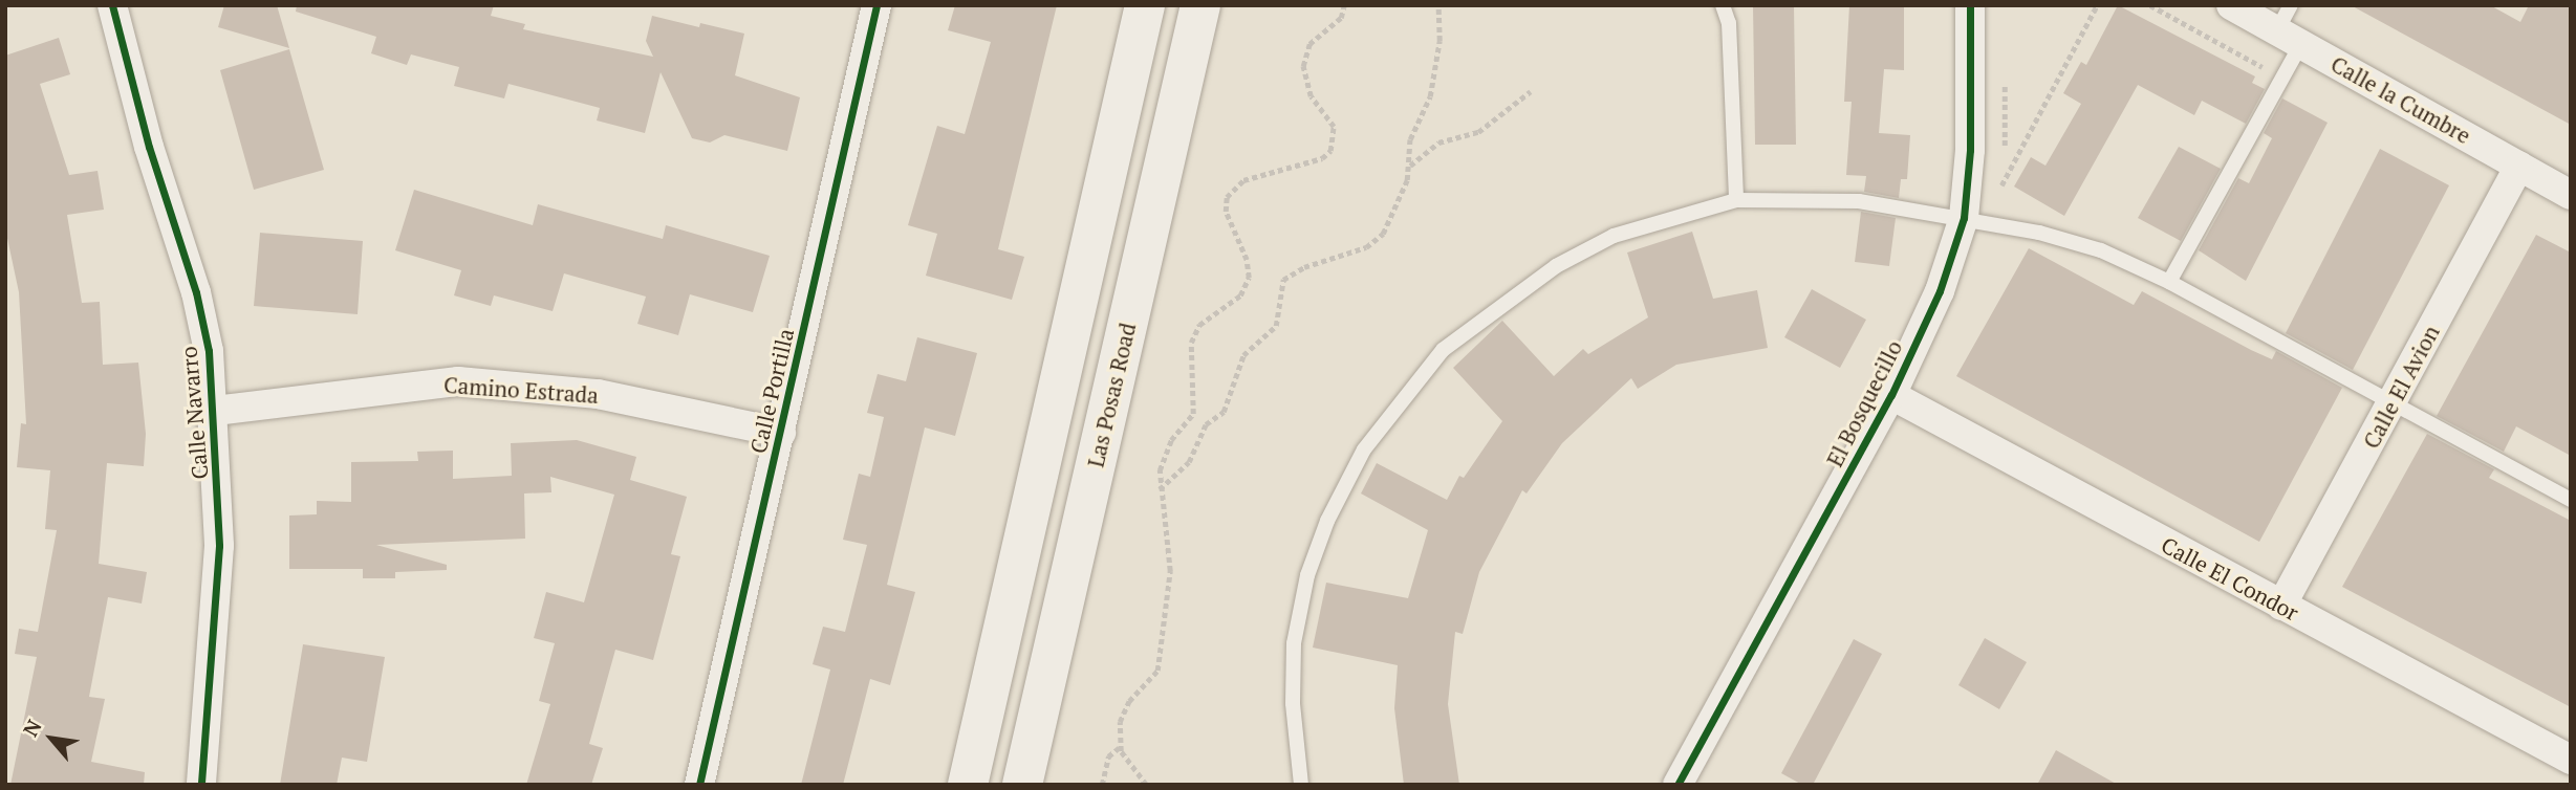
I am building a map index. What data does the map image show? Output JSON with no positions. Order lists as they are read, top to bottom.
{
  "streets": {
    "main road": ["Las Posas Road"],
    "street": [
      "Calle la Cumbre",
      "Calle El Avion",
      "Camino Estrada",
      "Calle Portilla",
      "El Bosquecillo",
      "Calle Navarro",
      "Calle El Condor"
    ]
  },
  "crossings": [
    ["Calle la Cumbre", "Calle El Avion"],
    ["Calle El Avion", "Calle El Condor"],
    ["Camino Estrada", "Calle Portilla"],
    ["Camino Estrada", "Calle Navarro"],
    ["El Bosquecillo", "Calle El Condor"]
  ],
  "north": "top left"
}
